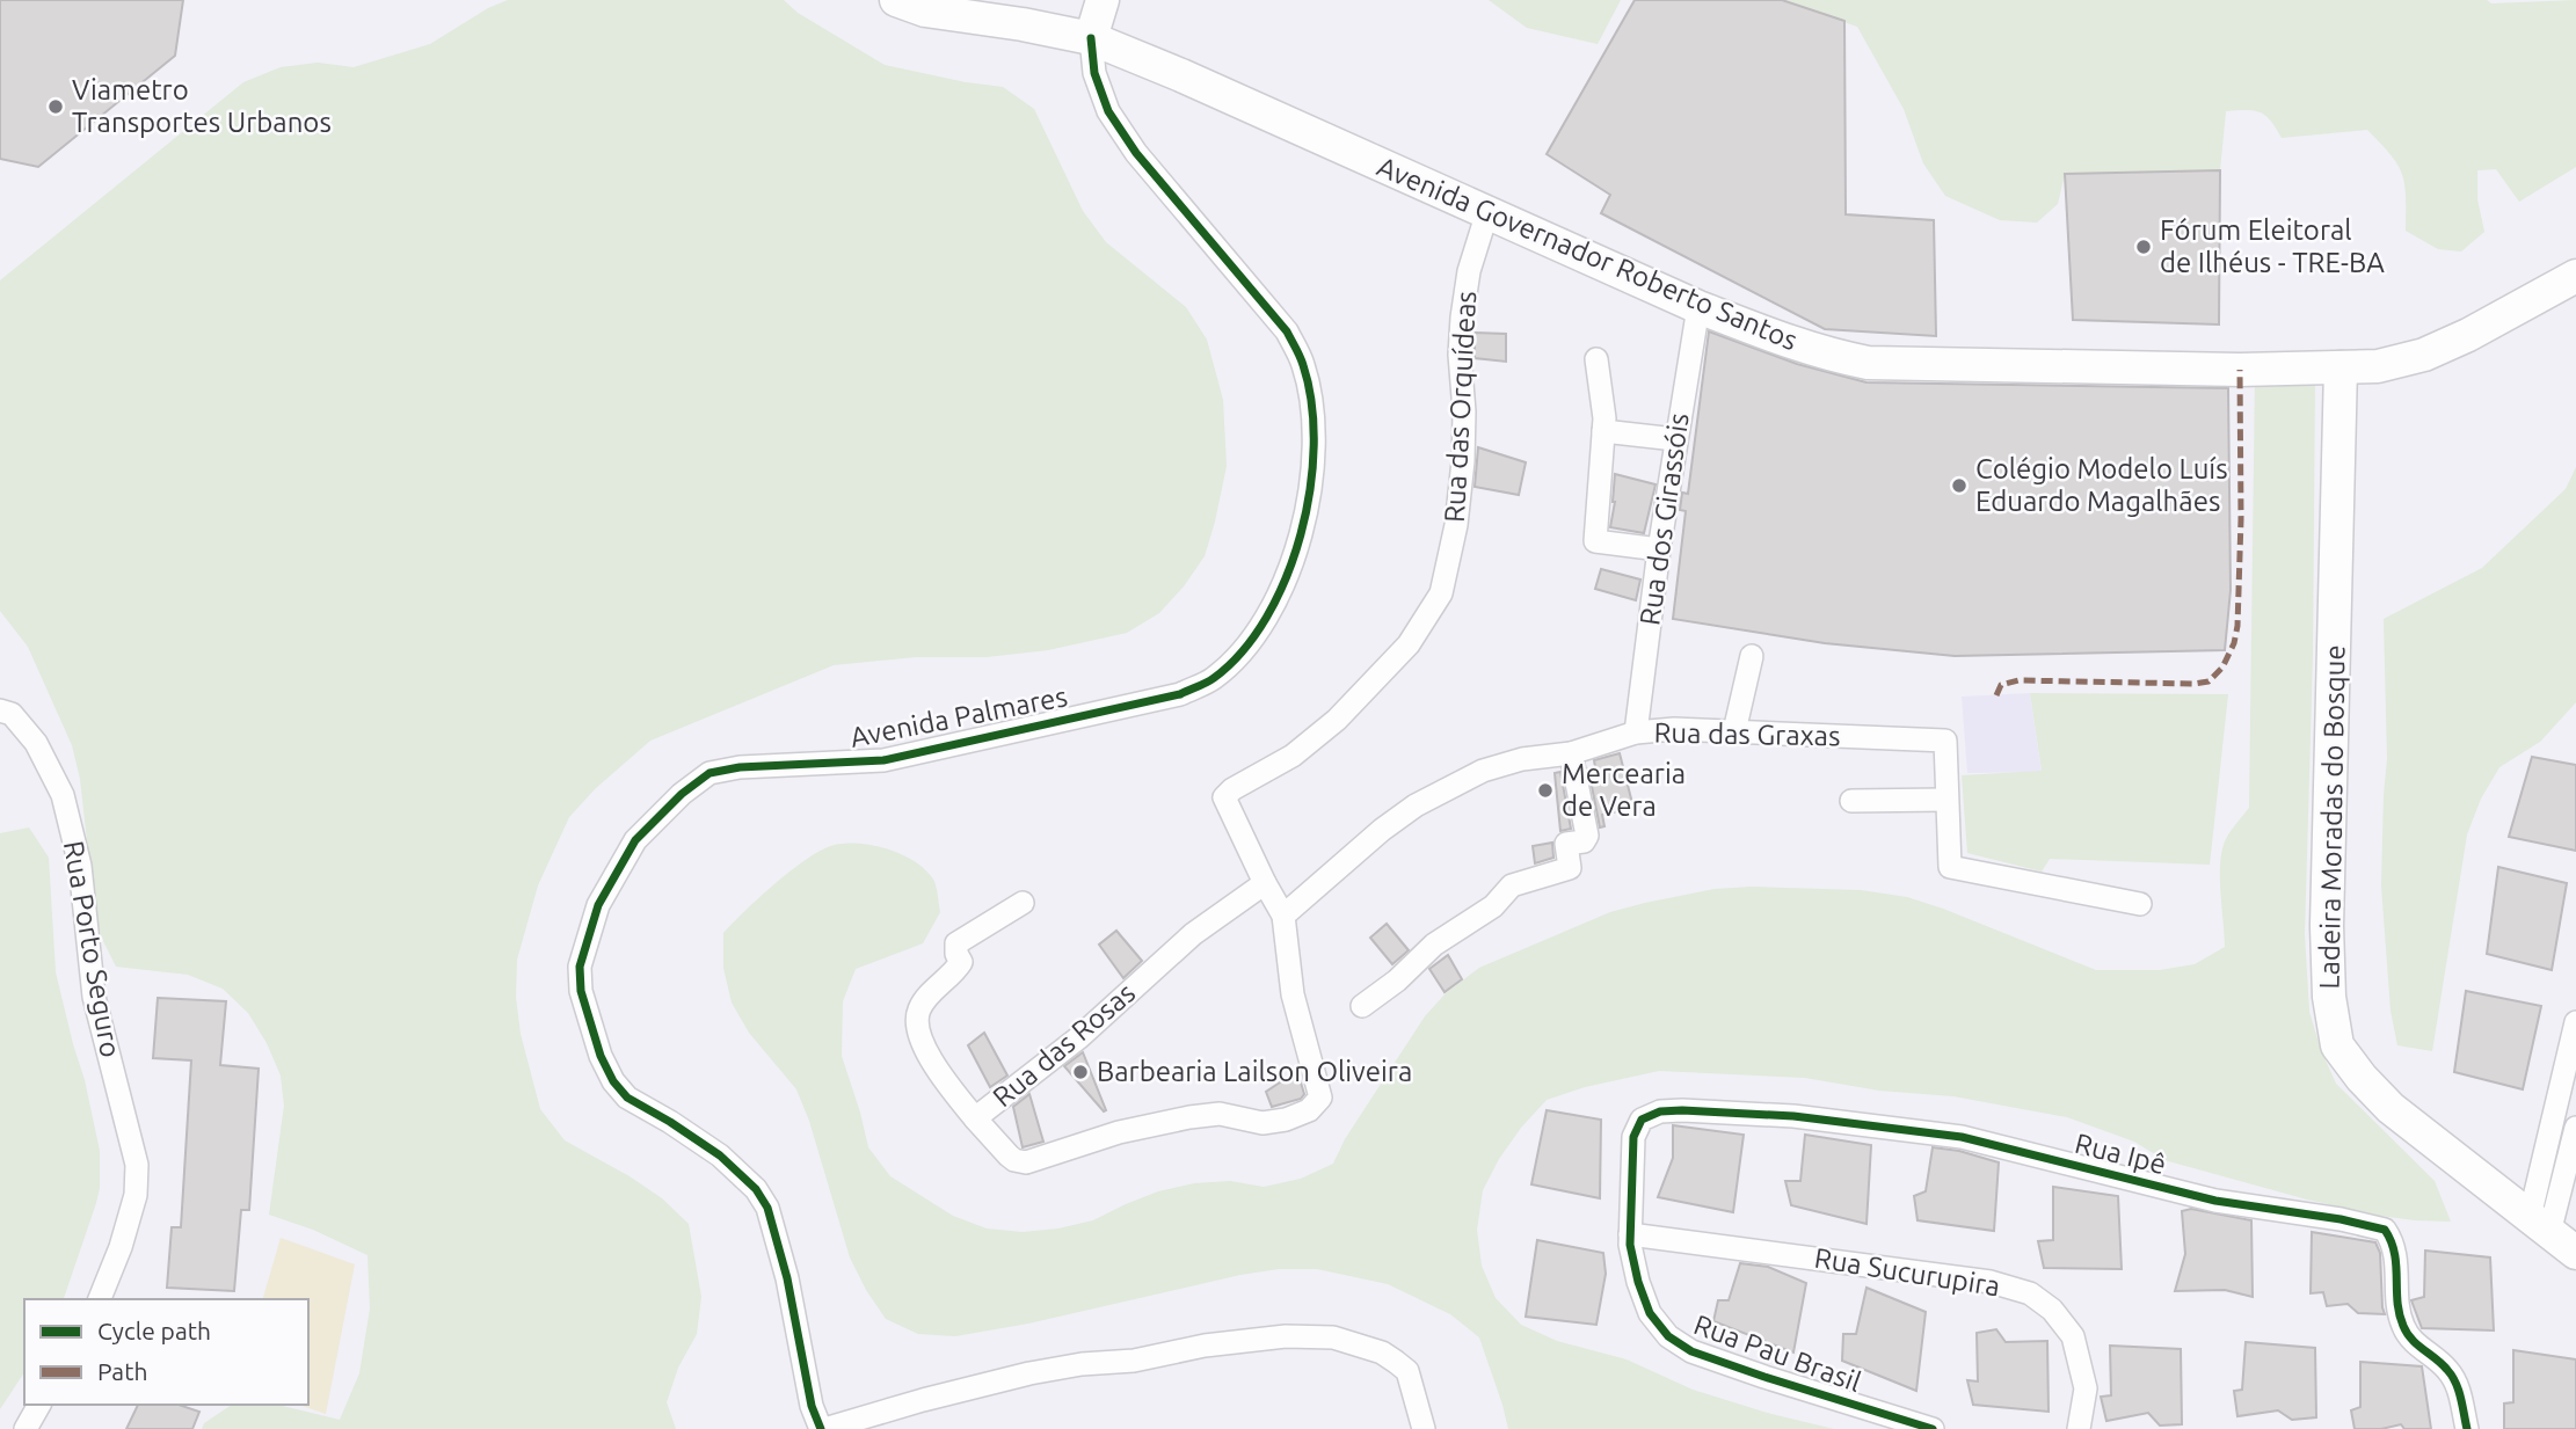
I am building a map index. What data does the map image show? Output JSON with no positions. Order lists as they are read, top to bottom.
{
  "streets": {
    "main road": ["Avenida Governador Roberto Santos", "Ladeira Moradas do Bosque"],
    "street": [
      "Rua das Orquídeas",
      "Rua dos Girassóis",
      "Avenida Palmares",
      "Rua das Graxas",
      "Rua Porto Seguro",
      "Rua das Rosas",
      "Rua Ipê",
      "Rua Sucurupira",
      "Rua Pau Brasil"
    ]
  },
  "crossings": [
    ["Avenida Governador Roberto Santos", "Rua das Orquídeas"],
    ["Avenida Governador Roberto Santos", "Rua dos Girassóis"],
    ["Avenida Governador Roberto Santos", "Avenida Palmares"],
    ["Avenida Governador Roberto Santos", "Ladeira Moradas do Bosque"],
    ["Rua das Orquídeas", "Rua das Rosas"],
    ["Rua dos Girassóis", "Rua das Graxas"],
    ["Rua Ipê", "Rua Pau Brasil"],
    ["Rua Sucurupira", "Rua Pau Brasil"]
  ],
  "places": [
    "Viametro Transportes Urbanos",
    "Fórum Eleitoral de Ilhéus - TRE-BA",
    "Colégio Modelo Luís Eduardo Magalhães",
    "Mercearia de Vera",
    "Barbearia Lailson Oliveira"
  ],
  "legend": ["Cycle path", "Path"]
}
